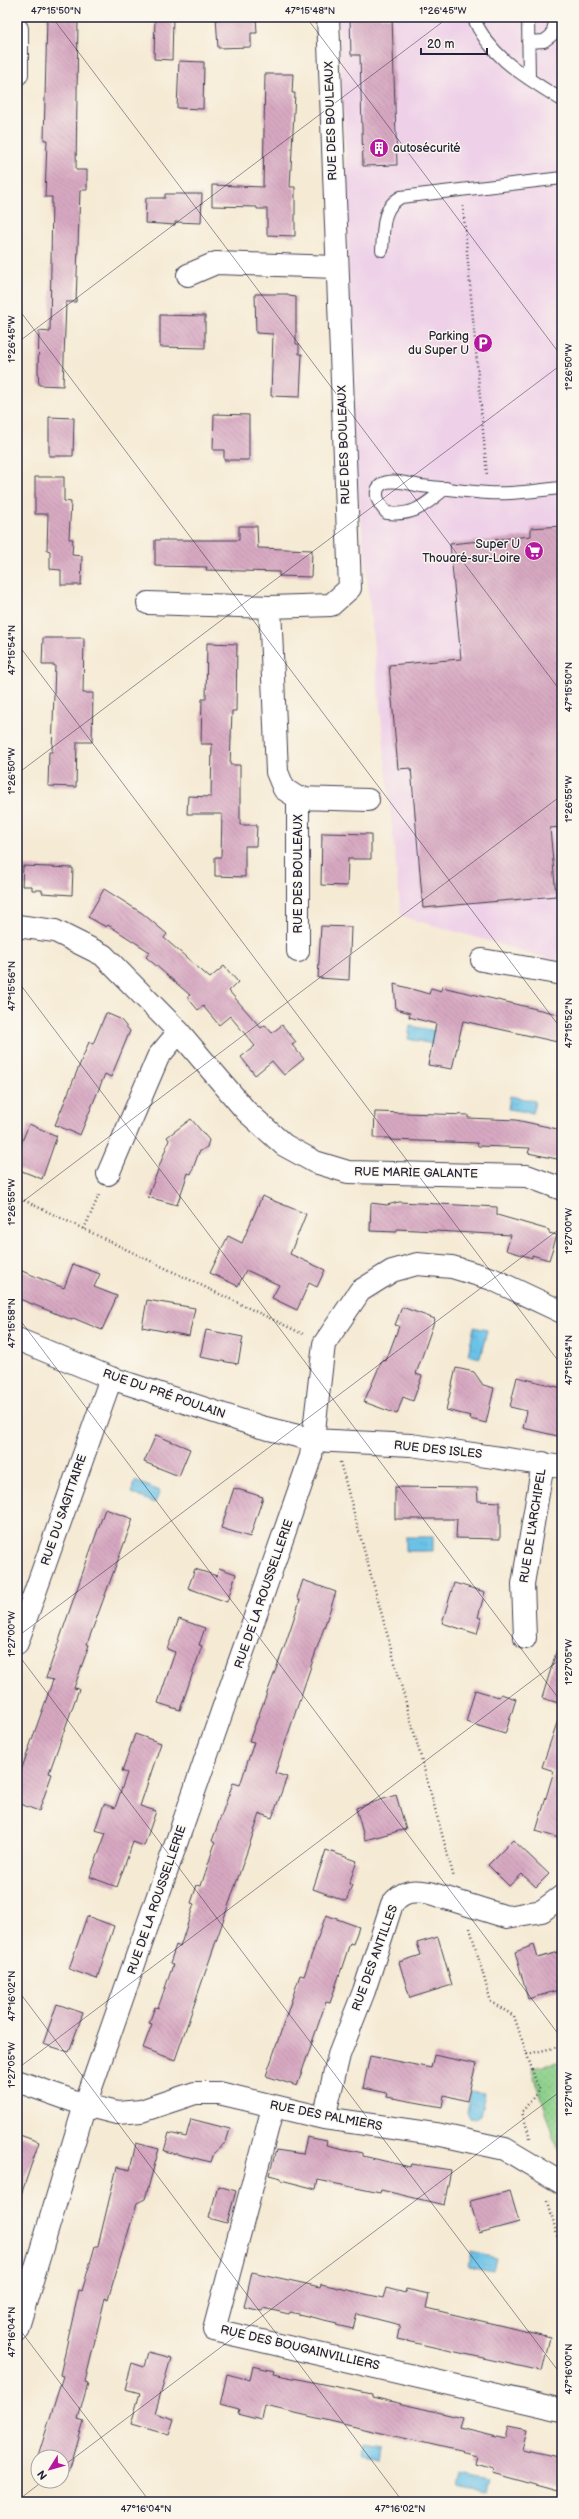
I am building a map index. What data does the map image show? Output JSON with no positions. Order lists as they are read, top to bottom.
{
  "streets": {
    "street": [
      "RUE DES BOULEAUX",
      "RUE MARIE GALANTE",
      "RUE DU PRÉ POULAIN",
      "RUE DES ISLES",
      "RUE DU SAGITTAIRE",
      "RUE DE L'ARCHIPEL",
      "RUE DE LA ROUSSELLERIE",
      "RUE DES ANTILLES",
      "RUE DES PALMIERS",
      "RUE DES BOUGAINVILLIERS"
    ]
  },
  "crossings": [
    ["RUE DU PRÉ POULAIN", "RUE DES ISLES"],
    ["RUE DU PRÉ POULAIN", "RUE DU SAGITTAIRE"],
    ["RUE DU PRÉ POULAIN", "RUE DE LA ROUSSELLERIE"],
    ["RUE DES ISLES", "RUE DE L'ARCHIPEL"],
    ["RUE DES ISLES", "RUE DE LA ROUSSELLERIE"],
    ["RUE DE LA ROUSSELLERIE", "RUE DES PALMIERS"],
    ["RUE DES ANTILLES", "RUE DES PALMIERS"],
    ["RUE DES PALMIERS", "RUE DES BOUGAINVILLIERS"]
  ],
  "places": {
    "building": ["autosécurité"],
    "parking": ["Parking du Super U"],
    "supermarket": ["Super U Thouaré-sur-Loire"]
  },
  "scale_bar": "20 m",
  "north": "bottom left",
  "coordinates": [
    "47°15'50\"N",
    "47°15'48\"N",
    "1°26'45\"W",
    "1°26'50\"W",
    "47°15'54\"N",
    "1°26'55\"W",
    "47°15'56\"N",
    "47°15'52\"N",
    "1°27'00\"W",
    "47°15'58\"N",
    "1°27'05\"W",
    "47°16'02\"N",
    "1°27'10\"W",
    "47°16'04\"N",
    "47°16'00\"N"
  ]
}
